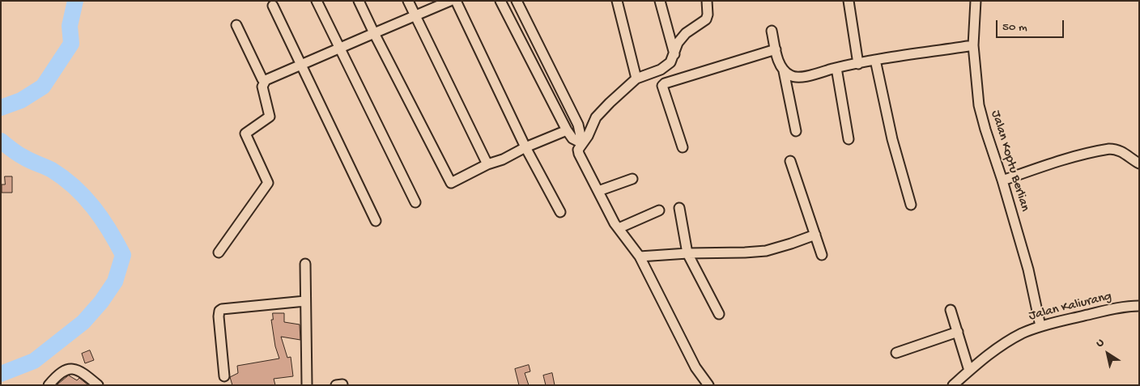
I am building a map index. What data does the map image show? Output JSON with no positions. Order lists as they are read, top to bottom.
{
  "streets": {
    "street": ["Jalan Koptu Berlian", "Jalan Kaliurang"]
  },
  "crossings": [
    ["Jalan Koptu Berlian", "Jalan Kaliurang"]
  ],
  "scale_bar": "50 m",
  "north": "top left"
}
